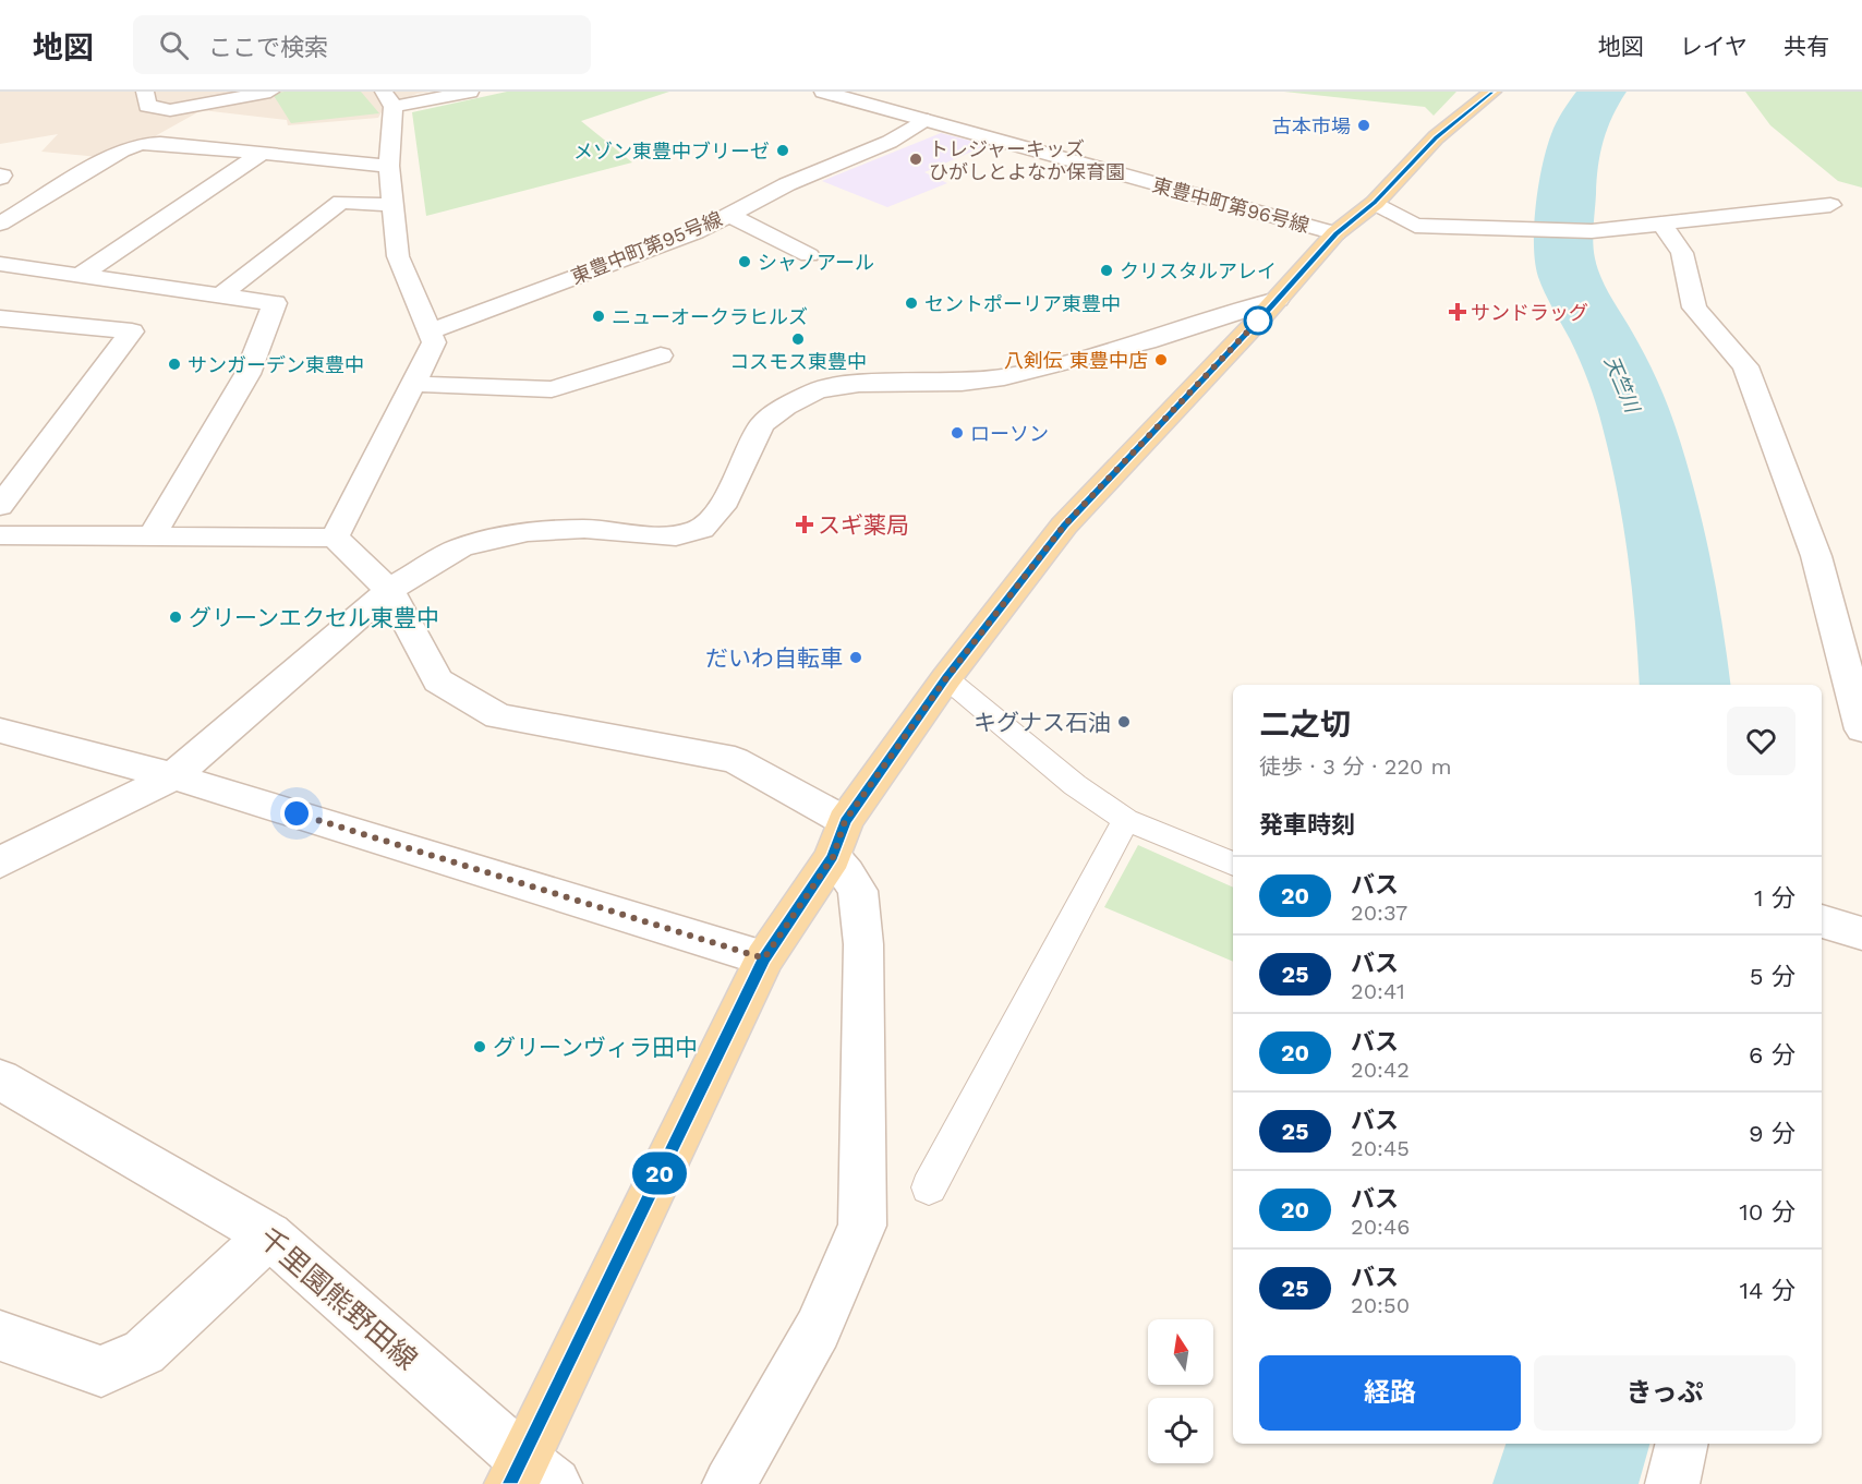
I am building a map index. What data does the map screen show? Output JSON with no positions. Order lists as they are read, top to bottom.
{
  "streets": {
    "street": ["東豊中町第96号線", "東豊中町第95号線", "千里園熊野田線"]
  },
  "crossings": [
    ["東豊中町第96号線", "東豊中町第95号線"]
  ],
  "water": ["天竺川"],
  "places": {
    "other": [
      "古本市場",
      "メゾン東豊中ブリーゼ",
      "トレジャーキッズ ひがしとよなか保育園",
      "シャノアール",
      "クリスタルアレイ",
      "セントポーリア東豊中",
      "ニューオークラヒルズ",
      "コスモス東豊中",
      "八剣伝 東豊中店",
      "サンガーデン東豊中",
      "ローソン",
      "グリーンエクセル東豊中",
      "だいわ自転車",
      "キグナス石油",
      "グリーンヴィラ田中"
    ],
    "health": ["サンドラッグ", "スギ薬局"]
  },
  "lines": ["bus line 20"],
  "north": "top",
  "page": {
    "header": "地図",
    "search": "ここで検索",
    "nav": ["地図", "レイヤ", "共有"],
    "on_map": "20",
    "heading": [
      ["二之切", "徒歩 · 3 分 · 220 m"],
      "発車時刻"
    ],
    "list": [
      {
        "mark": "20",
        "name": "バス",
        "note": "20:37",
        "value": "1 分"
      },
      {
        "mark": "25",
        "name": "バス",
        "note": "20:41",
        "value": "5 分"
      },
      {
        "mark": "20",
        "name": "バス",
        "note": "20:42",
        "value": "6 分"
      },
      {
        "mark": "25",
        "name": "バス",
        "note": "20:45",
        "value": "9 分"
      },
      {
        "mark": "20",
        "name": "バス",
        "note": "20:46",
        "value": "10 分"
      },
      {
        "mark": "25",
        "name": "バス",
        "note": "20:50",
        "value": "14 分"
      }
    ],
    "buttons": ["経路", "きっぷ"]
  }
}
